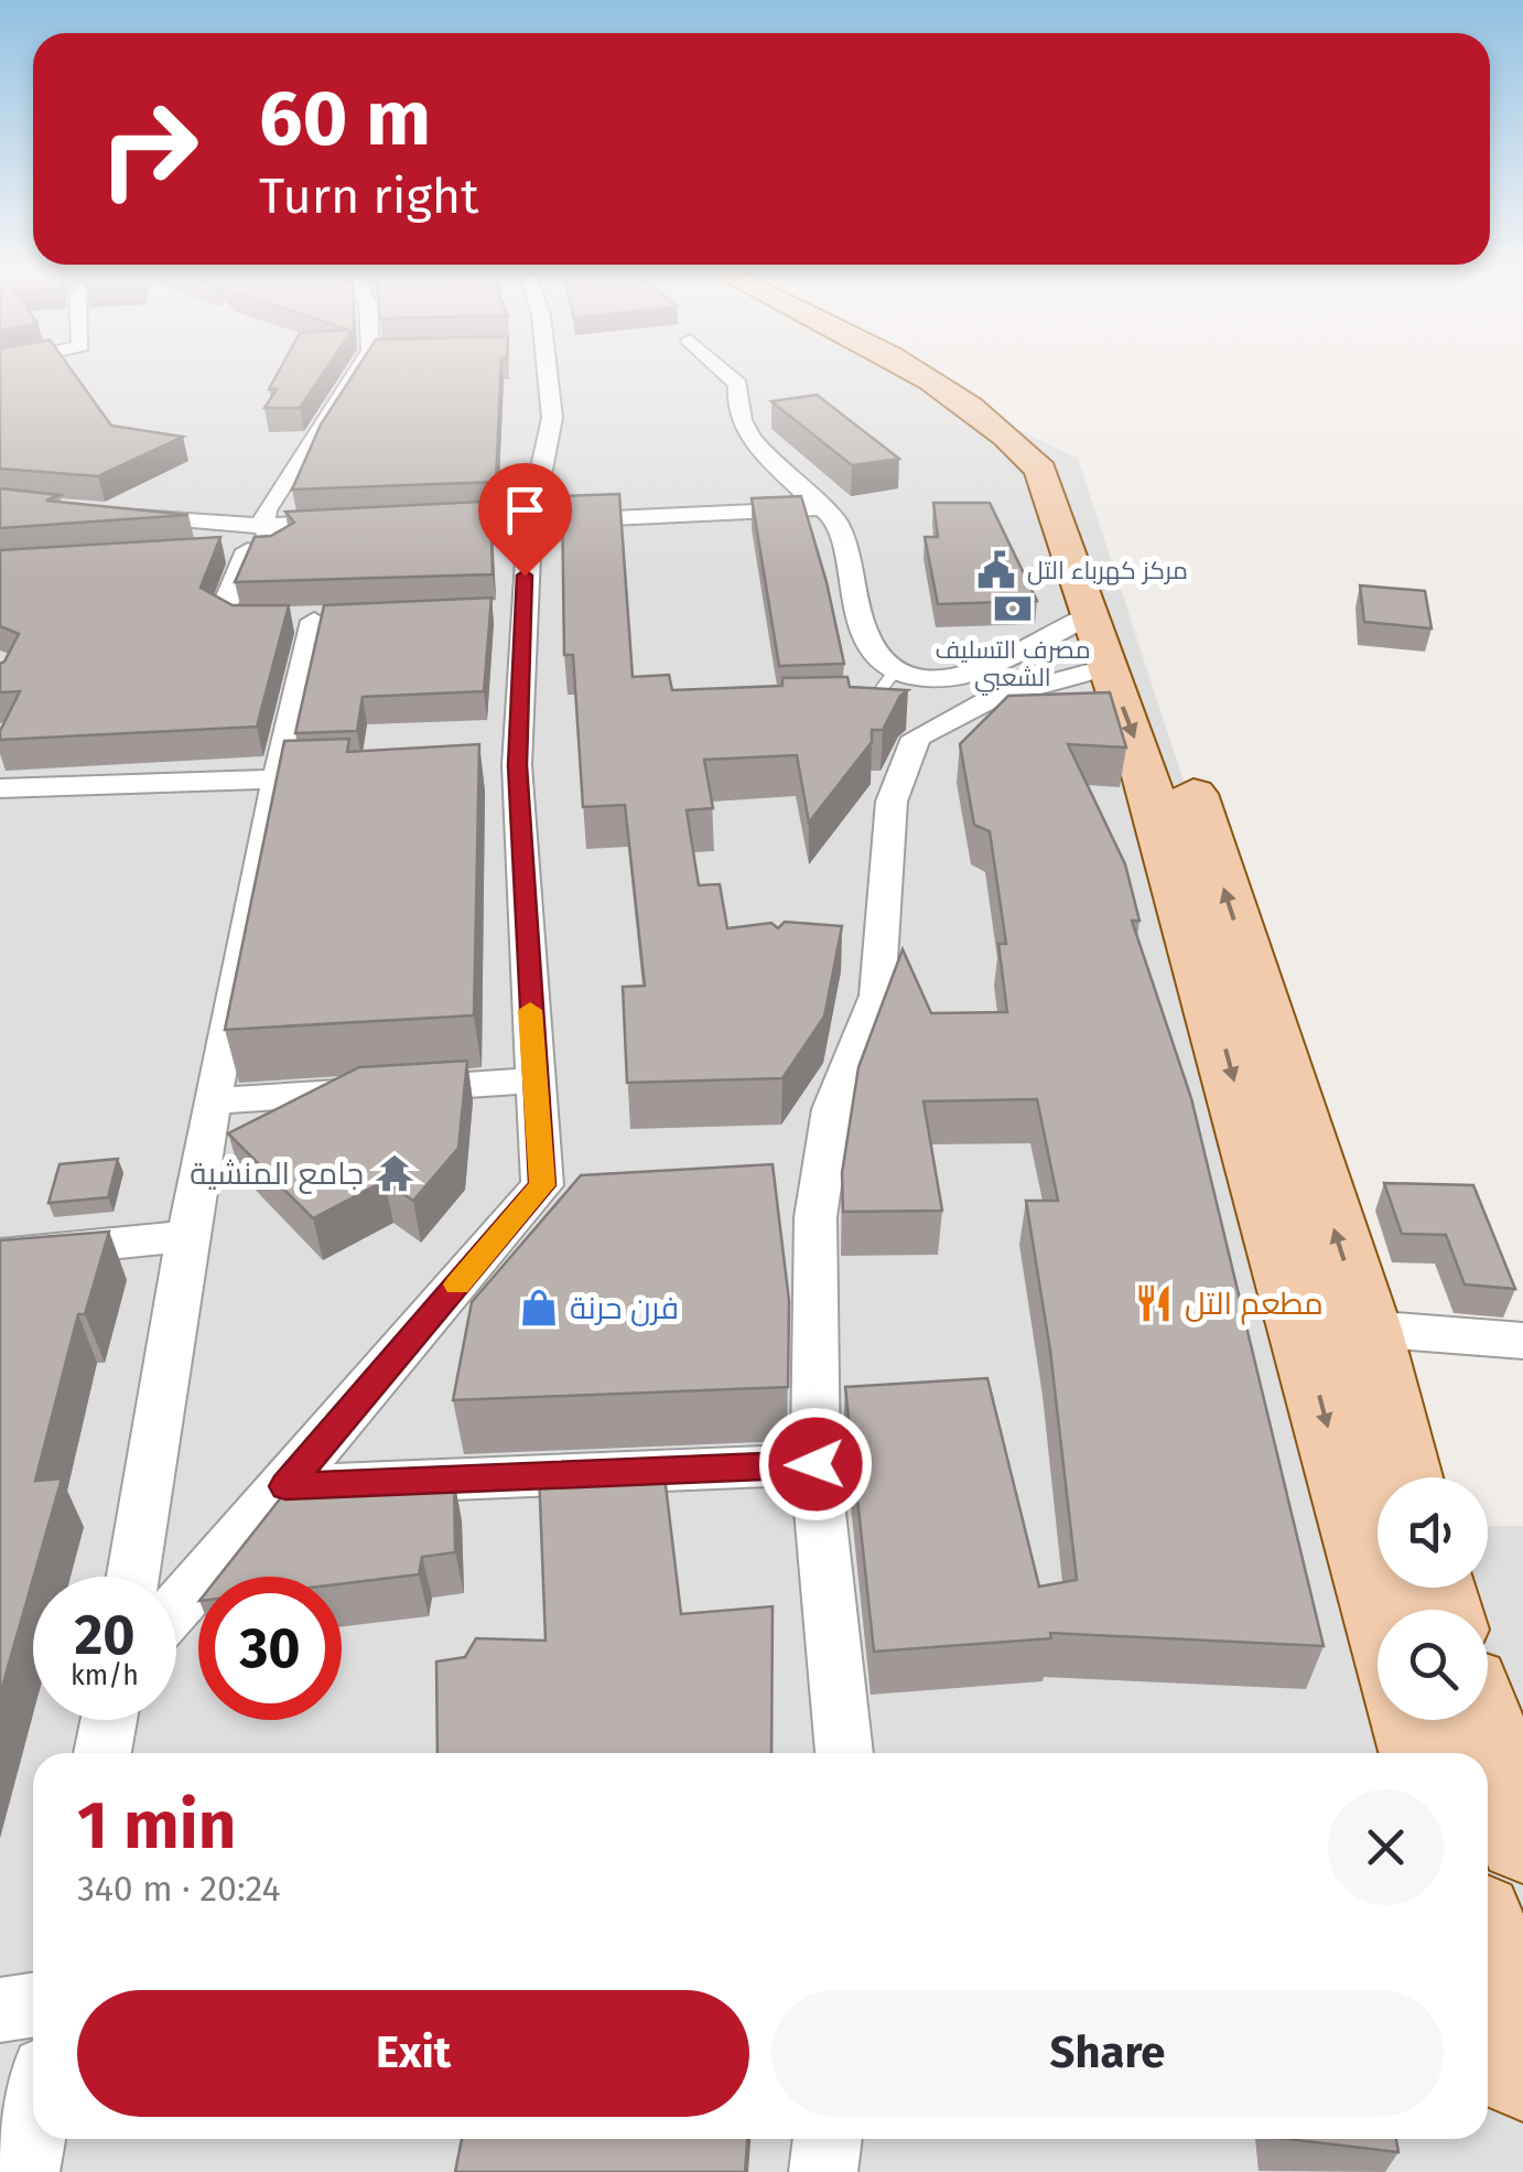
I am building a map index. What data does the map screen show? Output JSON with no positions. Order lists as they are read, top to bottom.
{
  "places": {
    "public building": ["مركز كهرباء التل"],
    "bank": ["مصرف التسليف الشعبي"],
    "temple": ["جامع المنشية"],
    "restaurant": ["مطعم التل"],
    "shop": ["فرن حرنة"]
  },
  "page": {
    "turn": ["60 m", "Turn right"],
    "speed": "20 km/h",
    "limit": "30",
    "heading": ["1 min", "340 m · 20:24"],
    "buttons": ["Exit", "Share"]
  }
}
